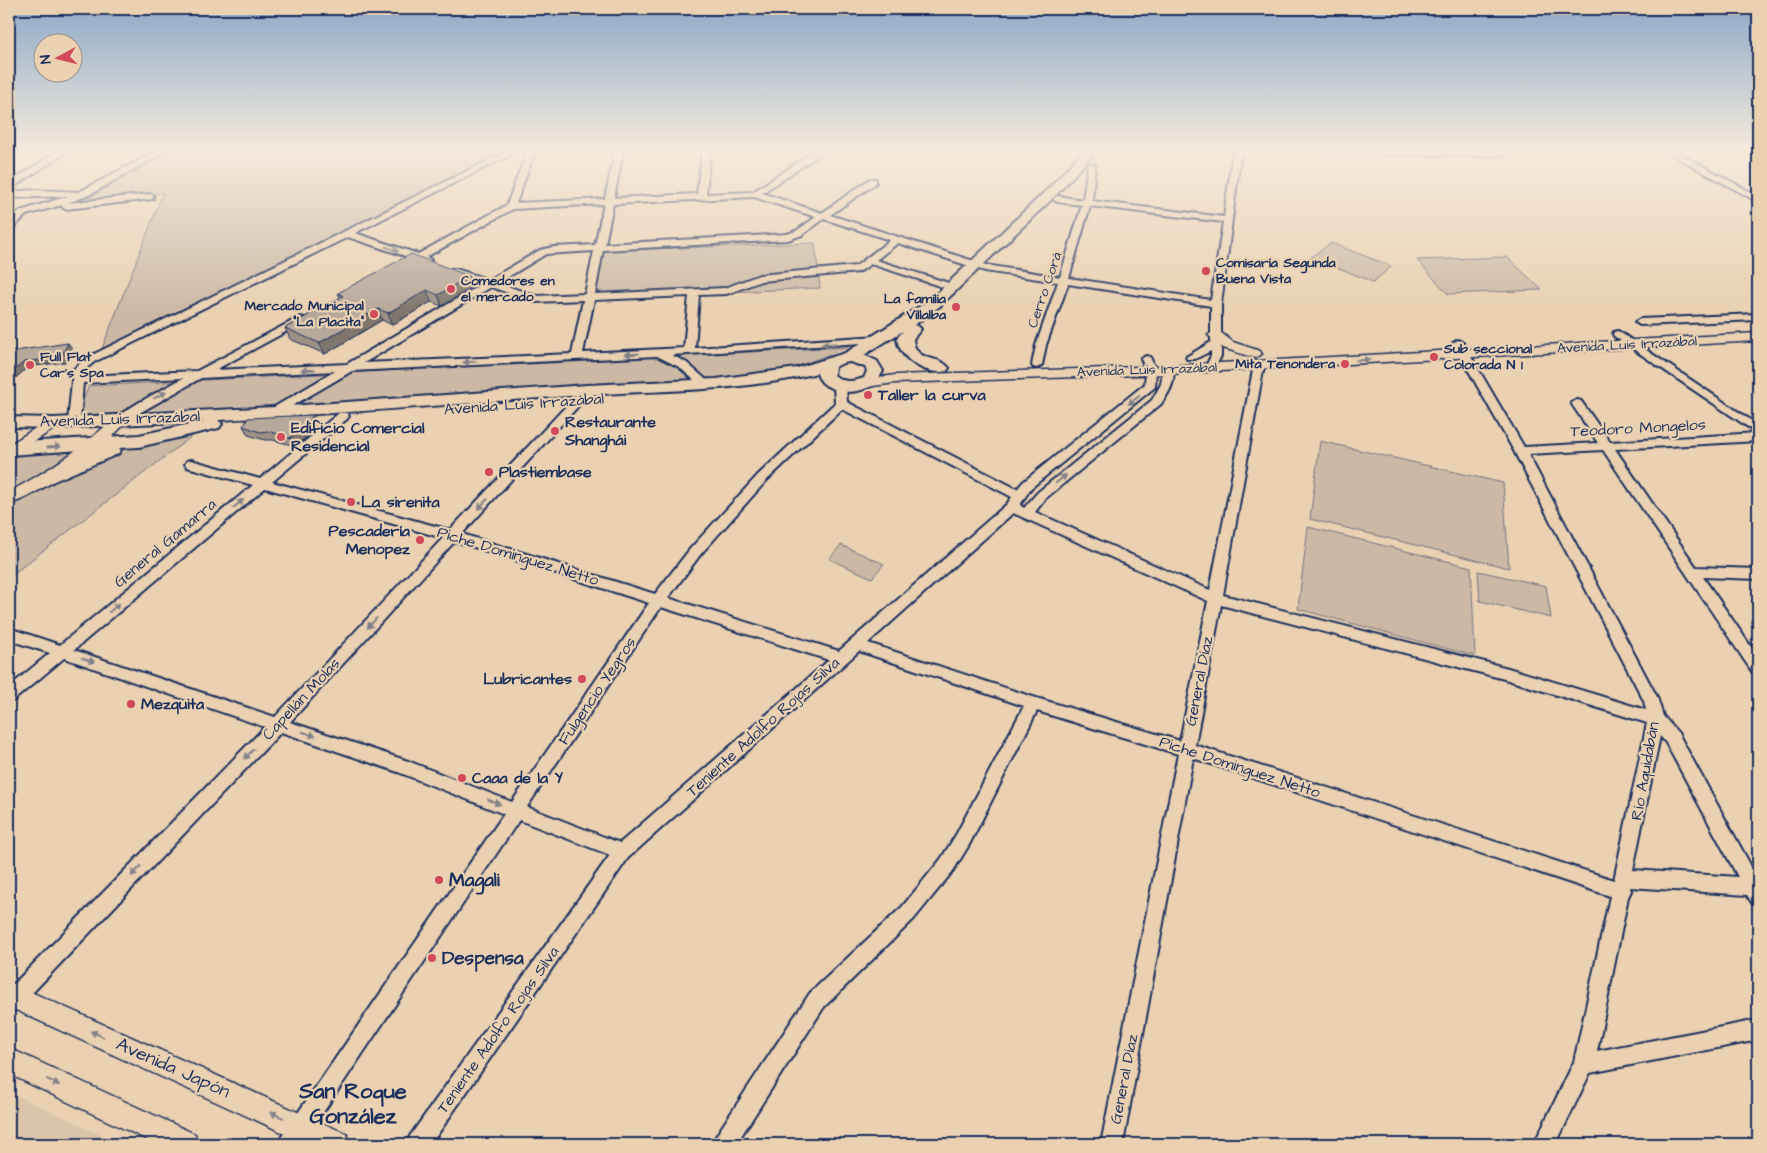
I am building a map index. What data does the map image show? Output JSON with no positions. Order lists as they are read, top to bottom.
{
  "streets": {
    "highway": ["Avenida Luis Irrazábal"],
    "main road": ["Avenida Japón"],
    "street": [
      "Cerro Corá",
      "Teodoro Mongelos",
      "General Gamarra",
      "Piche Dominguez Netto",
      "General Díaz",
      "Fulgencio Yegros",
      "Capellán Molas",
      "Teniente Adolfo Rojas Silva",
      "Río Aquidabán"
    ]
  },
  "crossings": [
    ["Cerro Corá", "Avenida Luis Irrazábal"],
    ["Avenida Luis Irrazábal", "General Gamarra"],
    ["Avenida Luis Irrazábal", "General Díaz"],
    ["Avenida Luis Irrazábal", "Capellán Molas"],
    ["Avenida Luis Irrazábal", "Teniente Adolfo Rojas Silva"],
    ["Avenida Luis Irrazábal", "Río Aquidabán"],
    ["Teodoro Mongelos", "Río Aquidabán"],
    ["General Gamarra", "Piche Dominguez Netto"],
    ["Piche Dominguez Netto", "General Díaz"],
    ["Piche Dominguez Netto", "Fulgencio Yegros"],
    ["Piche Dominguez Netto", "Capellán Molas"],
    ["Piche Dominguez Netto", "Teniente Adolfo Rojas Silva"],
    ["Piche Dominguez Netto", "Río Aquidabán"],
    ["Fulgencio Yegros", "Avenida Japón"],
    ["Capellán Molas", "Avenida Japón"]
  ],
  "one_way": ["General Gamarra", "Capellán Molas"],
  "districts": ["San Roque González"],
  "places": [
    "Comisaría Segunda Buena Vista",
    "Comedores en el mercado",
    "La familia Villalba",
    "Mercado Municipal \"La Placita\"",
    "Sub seccional Colorada N 1",
    "Mita Tenondera",
    "Full Flat Car's Spa",
    "Taller la curva",
    "Restaurante Shanghái",
    "Edificio Comercial Residencial",
    "Plastiembase",
    "La sirenita",
    "Pescadería Menopez",
    "Lubricantes",
    "Mezquita",
    "Caaa de la Y",
    "Magali",
    "Despensa"
  ],
  "north": "left"
}
